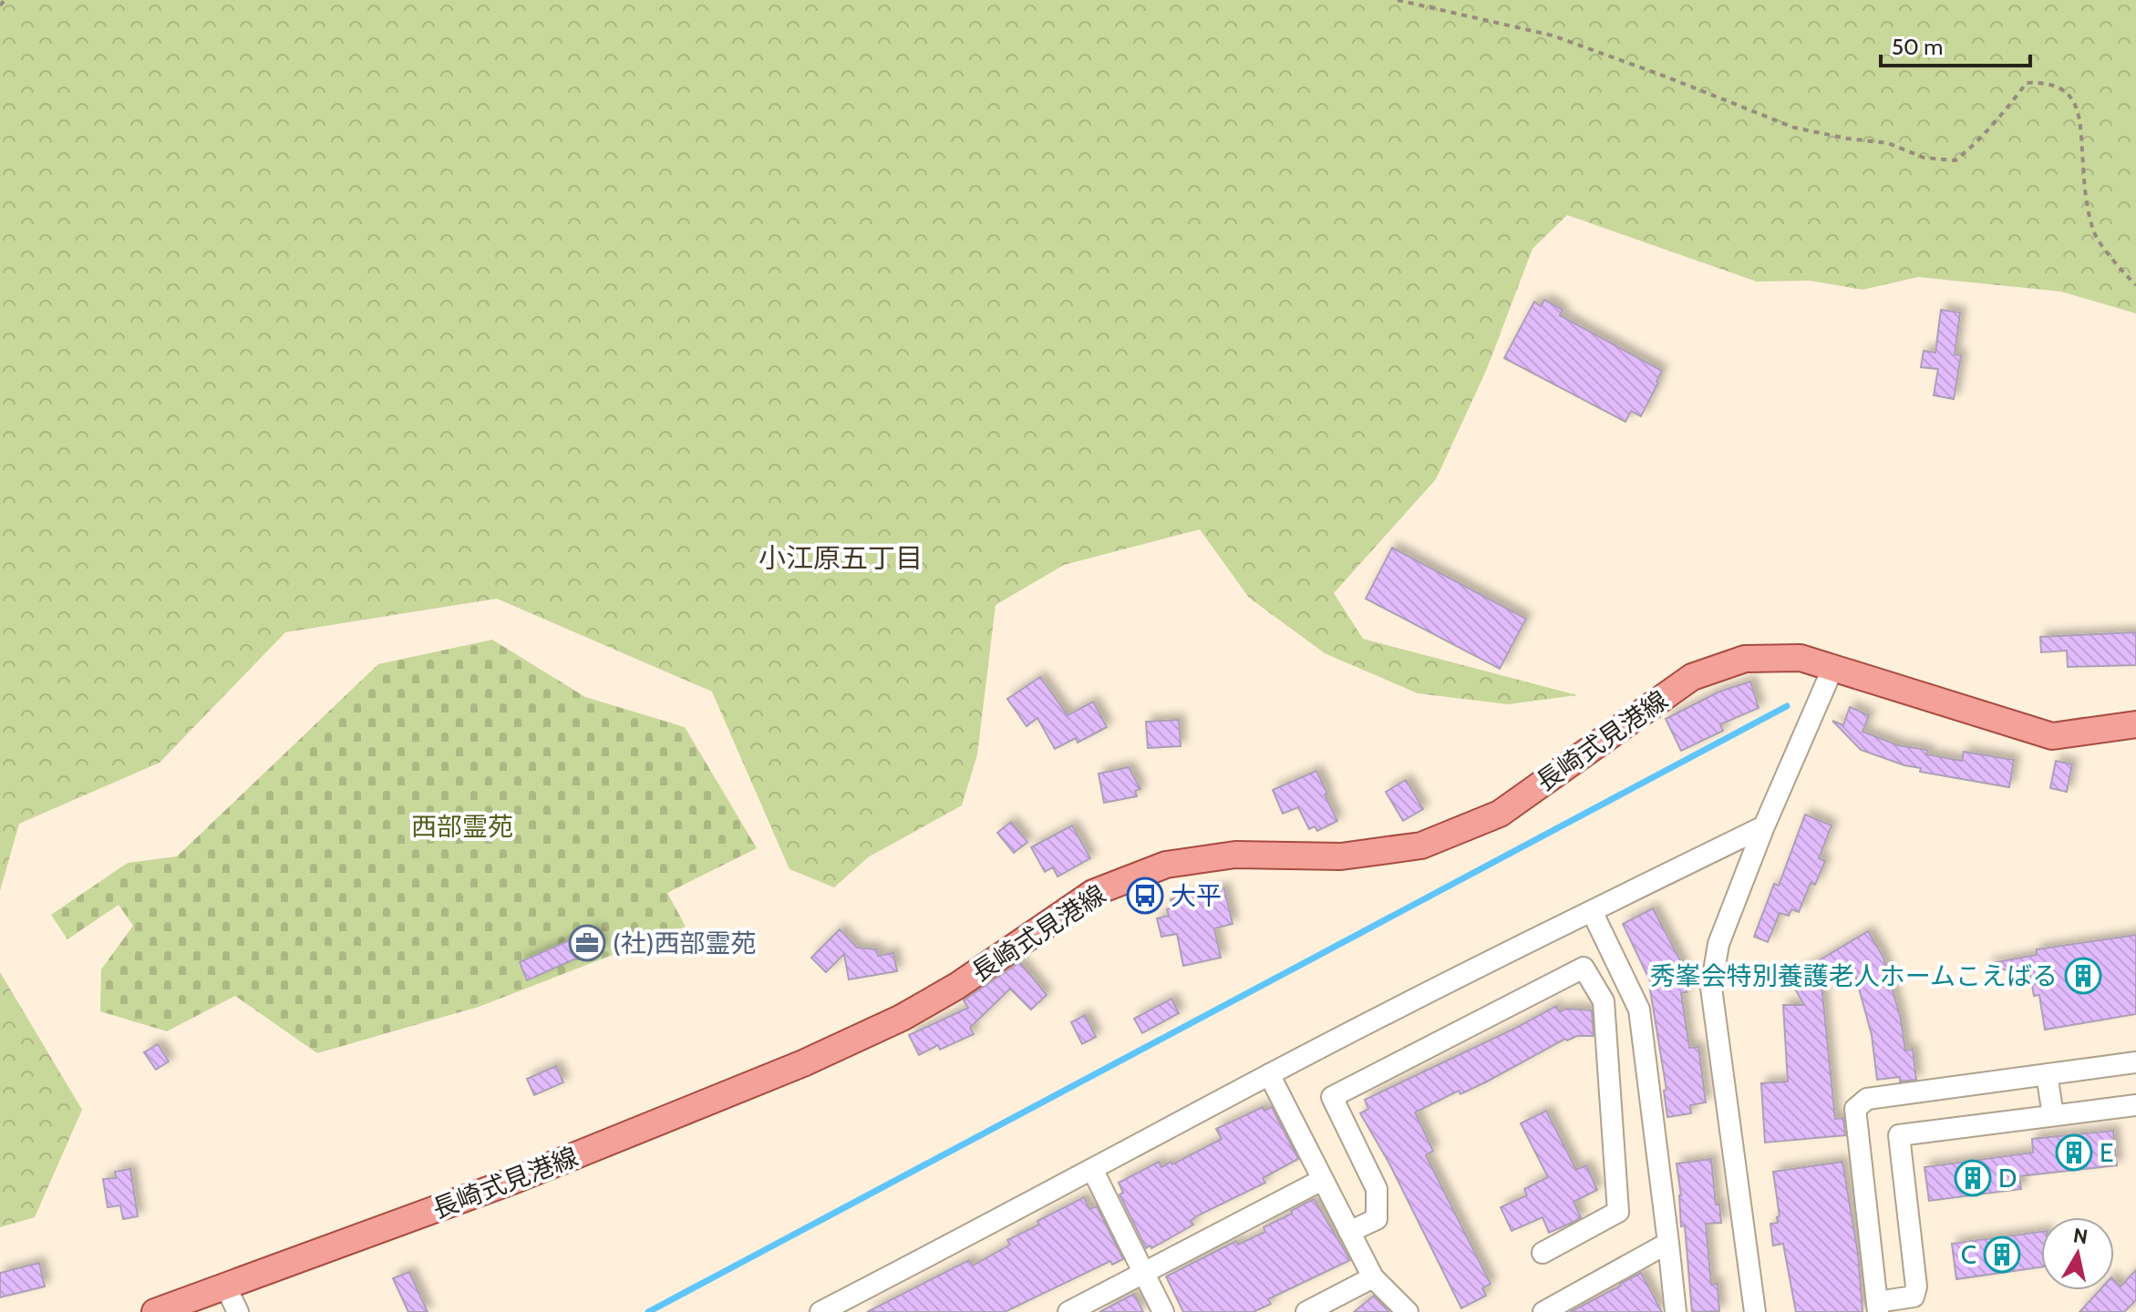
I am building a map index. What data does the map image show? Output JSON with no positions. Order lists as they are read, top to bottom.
{
  "streets": {
    "main road": ["長崎式見港線"]
  },
  "districts": ["小江原五丁目"],
  "parks": ["西部霊苑"],
  "places": {
    "bus stop": ["大平"],
    "office": ["(社)西部霊苑"],
    "building": [
      "秀峯会特別養護老人ホームこえばる",
      "E",
      "D",
      "C"
    ]
  },
  "scale_bar": "50 m",
  "north": "top"
}
